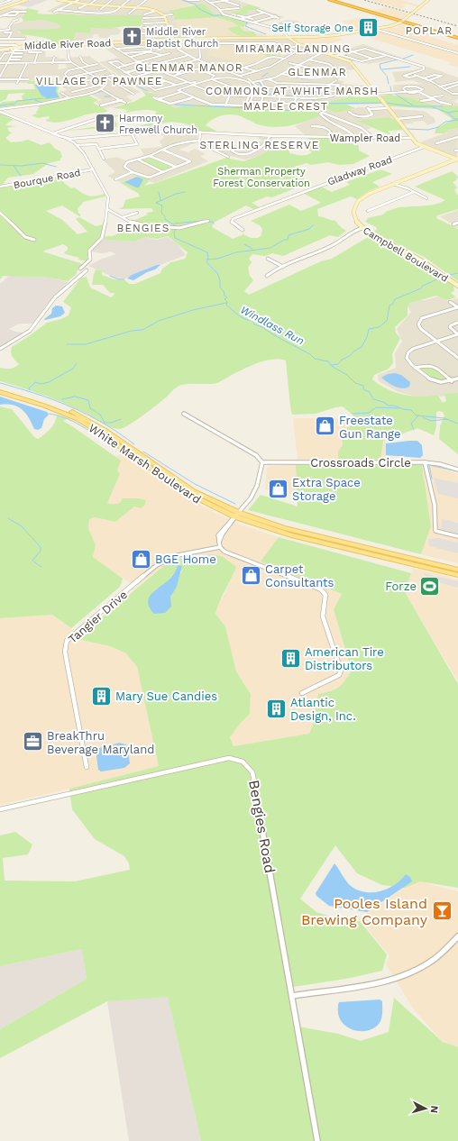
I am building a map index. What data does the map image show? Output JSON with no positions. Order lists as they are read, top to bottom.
{
  "streets": {
    "main road": ["White Marsh Boulevard"],
    "street": [
      "Middle River Road",
      "Wampler Road",
      "Gladway Road",
      "Bourque Road",
      "Campbell Boulevard",
      "Crossroads Circle",
      "Tangier Drive",
      "Bengies Road"
    ]
  },
  "districts": [
    "POPLAR",
    "MIRAMAR LANDING",
    "GLENMAR MANOR",
    "GLENMAR",
    "VILLAGE OF PAWNEE",
    "COMMONS AT WHITE MARSH",
    "MAPLE CREST",
    "STERLING RESERVE",
    "BENGIES"
  ],
  "water": ["Windlass Run"],
  "parks": ["Sherman Property Forest Conservation"],
  "places": {
    "building": [
      "Self Storage One",
      "American Tire Distributors",
      "Mary Sue Candies",
      "Atlantic Design, Inc."
    ],
    "church": ["Middle River Baptist Church", "Harmony Freewell Church"],
    "shop": [
      "Freestate Gun Range",
      "Extra Space Storage",
      "BGE Home",
      "Carpet Consultants"
    ],
    "sports": ["Forze"],
    "office": ["BreakThru Beverage Maryland"],
    "bar": ["Pooles Island Brewing Company"]
  },
  "north": "right"
}
